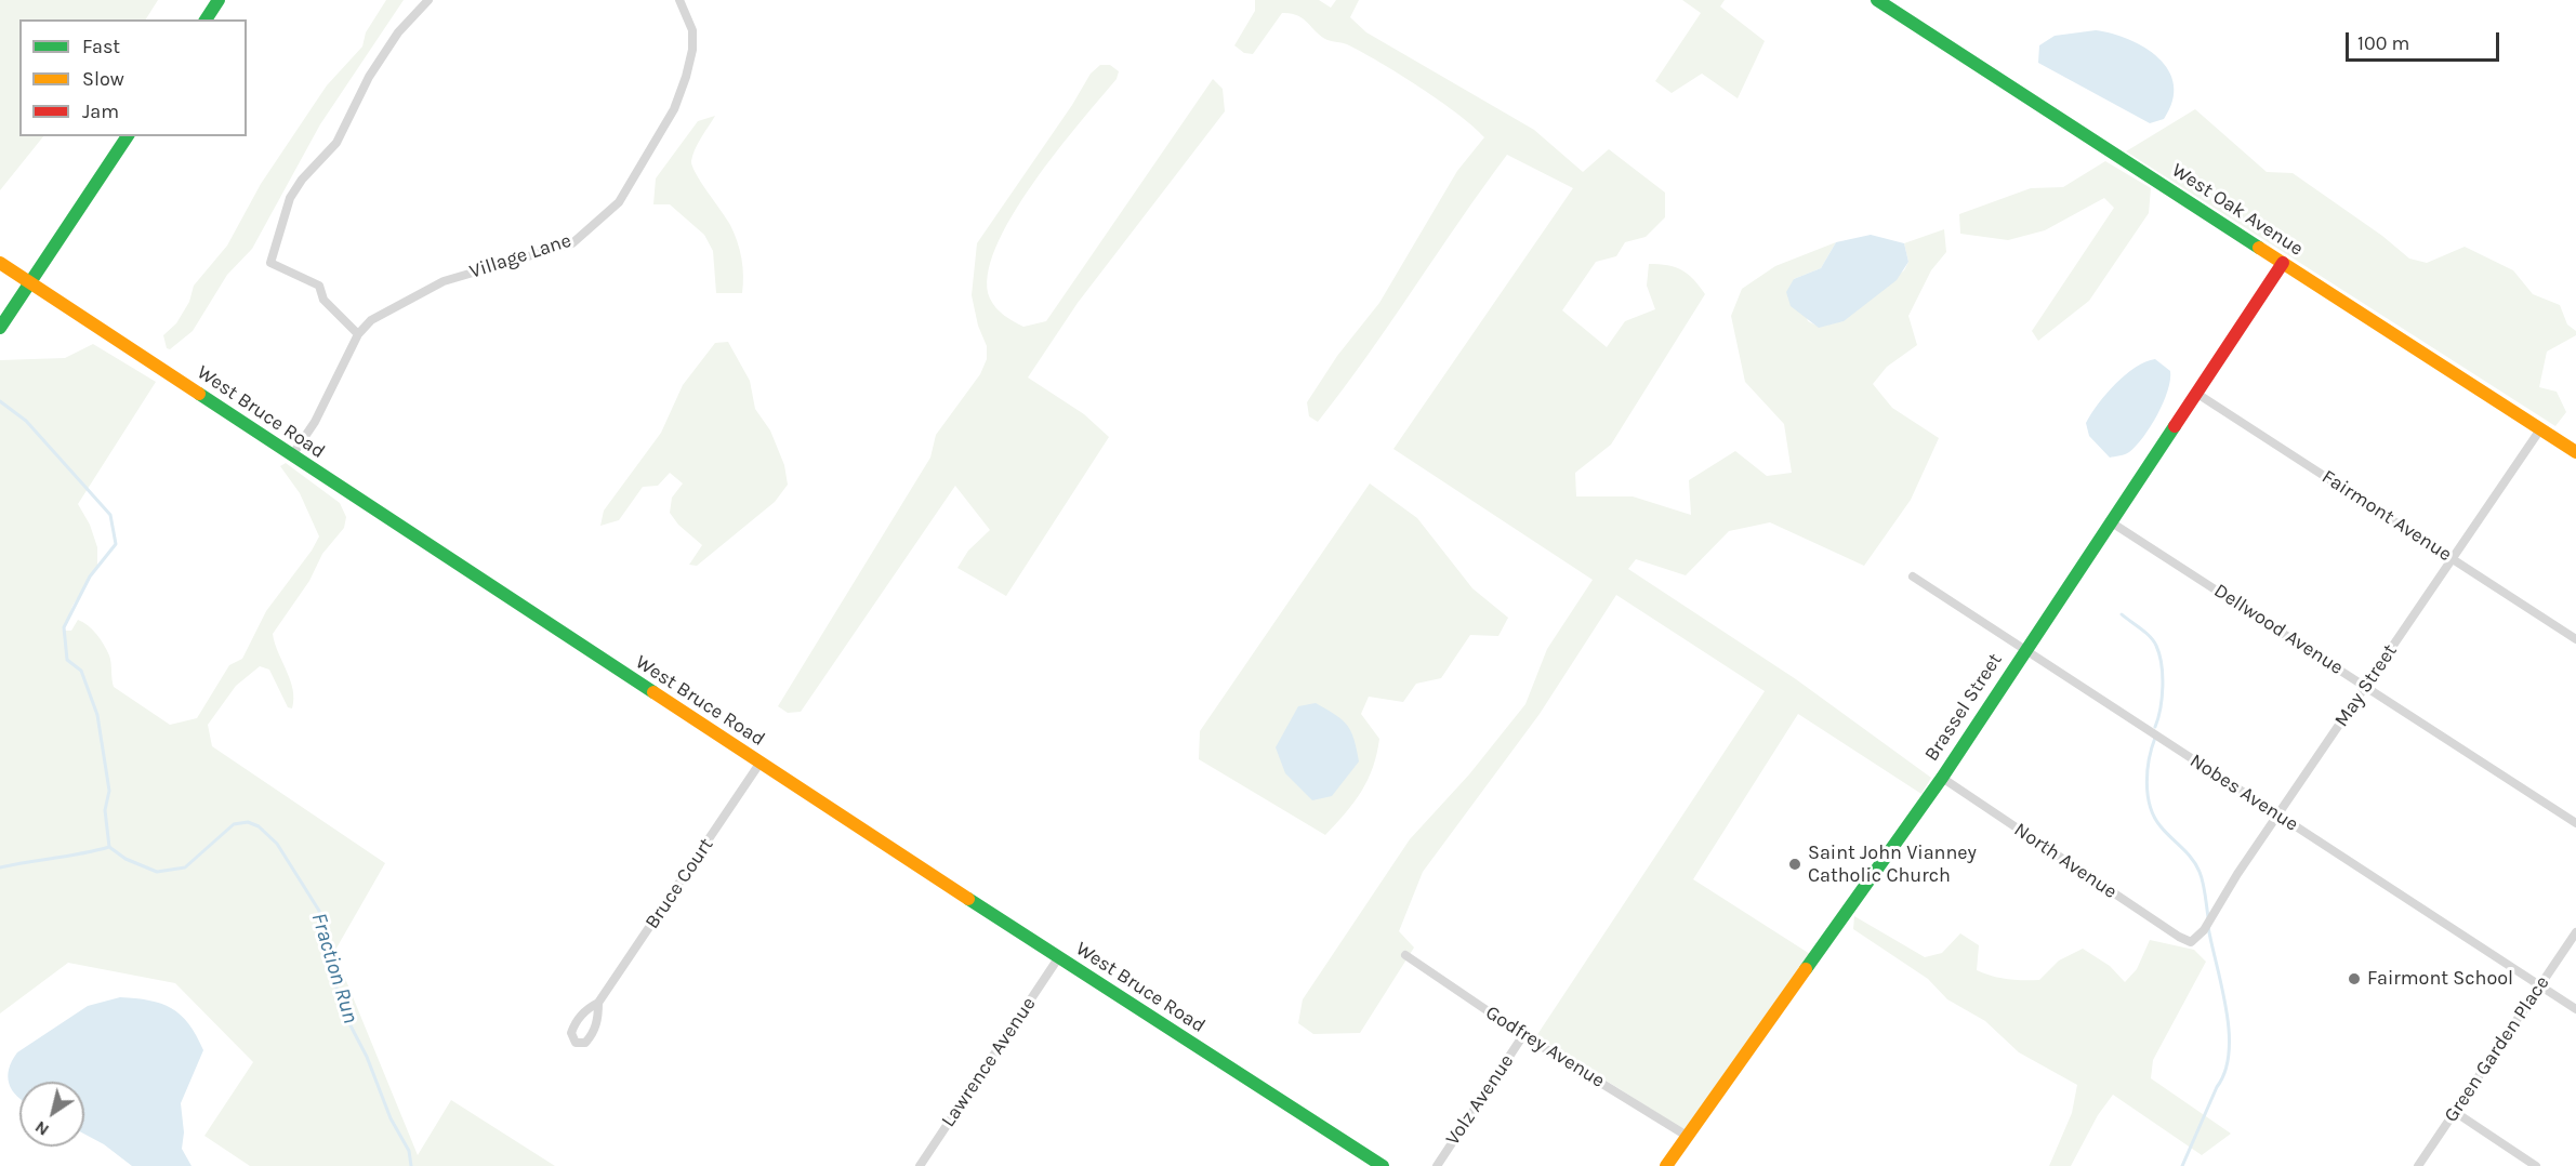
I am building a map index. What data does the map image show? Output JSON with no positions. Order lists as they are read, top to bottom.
{
  "streets": {
    "street": [
      "West Oak Avenue",
      "Village Lane",
      "West Bruce Road",
      "Fairmont Avenue",
      "Dellwood Avenue",
      "May Street",
      "Brassel Street",
      "Nobes Avenue",
      "North Avenue",
      "Bruce Court",
      "Godfrey Avenue",
      "Green Garden Place",
      "Lawrence Avenue",
      "Volz Avenue"
    ]
  },
  "crossings": [
    ["West Oak Avenue", "May Street"],
    ["West Oak Avenue", "Brassel Street"],
    ["Village Lane", "West Bruce Road"],
    ["West Bruce Road", "Bruce Court"],
    ["West Bruce Road", "Lawrence Avenue"],
    ["Fairmont Avenue", "May Street"],
    ["Fairmont Avenue", "Brassel Street"],
    ["Dellwood Avenue", "May Street"],
    ["Dellwood Avenue", "Brassel Street"],
    ["May Street", "Nobes Avenue"],
    ["May Street", "North Avenue"],
    ["Brassel Street", "Nobes Avenue"],
    ["Brassel Street", "North Avenue"],
    ["Brassel Street", "Godfrey Avenue"],
    ["Nobes Avenue", "Green Garden Place"],
    ["Godfrey Avenue", "Volz Avenue"]
  ],
  "water": ["Fraction Run"],
  "places": ["Saint John Vianney Catholic Church", "Fairmont School"],
  "legend": ["Fast", "Slow", "Jam"],
  "scale_bar": "100 m",
  "north": "bottom left"
}
